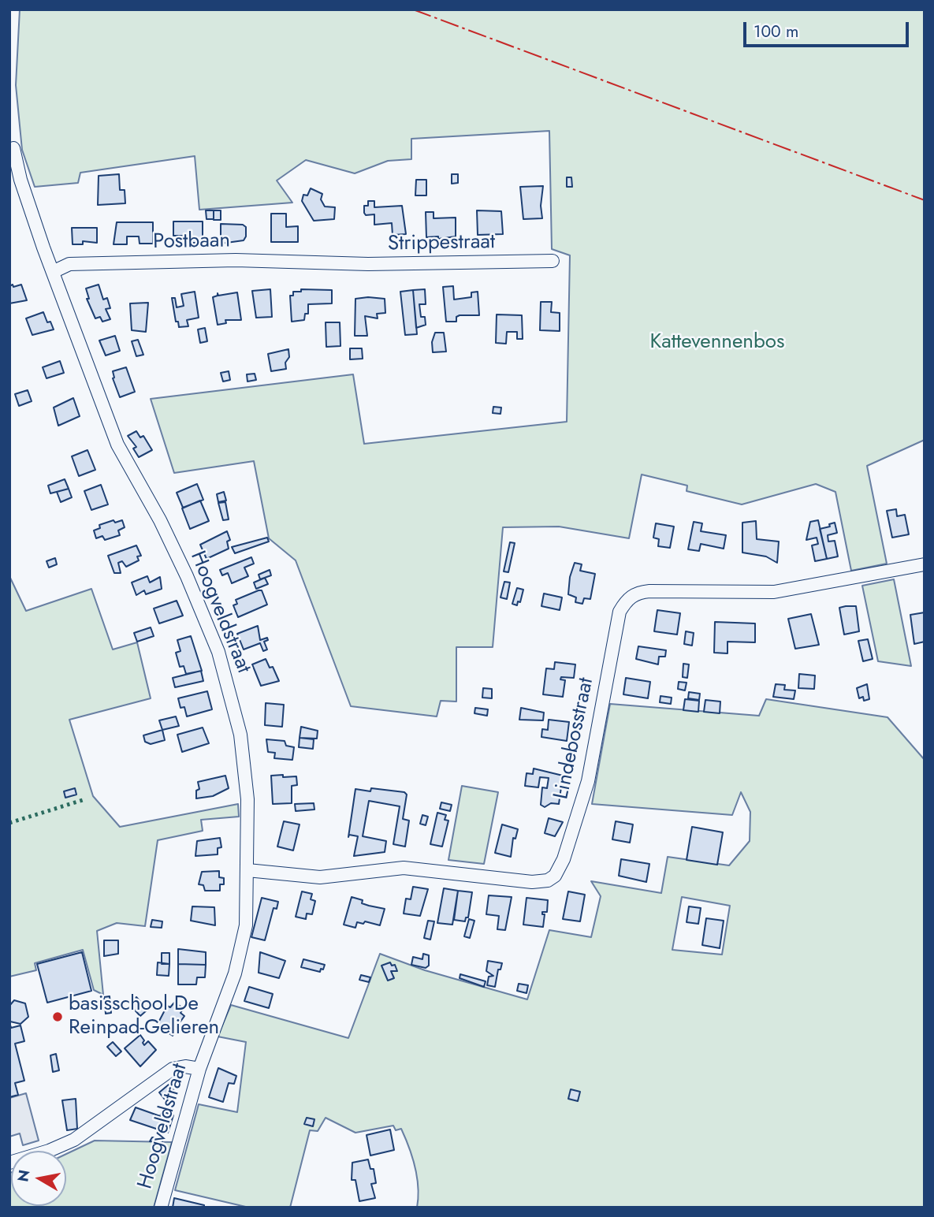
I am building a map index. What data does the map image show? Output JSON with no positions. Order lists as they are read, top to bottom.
{
  "streets": {
    "street": [
      "Postbaan",
      "Strippestraat",
      "Hoogveldstraat",
      "Lindebosstraat"
    ]
  },
  "crossings": [
    ["Postbaan", "Strippestraat"],
    ["Postbaan", "Hoogveldstraat"],
    ["Hoogveldstraat", "Lindebosstraat"]
  ],
  "parks": ["Kattevennenbos"],
  "places": ["basisschool De Reinpad-Gelieren"],
  "scale_bar": "100 m",
  "north": "left"
}
